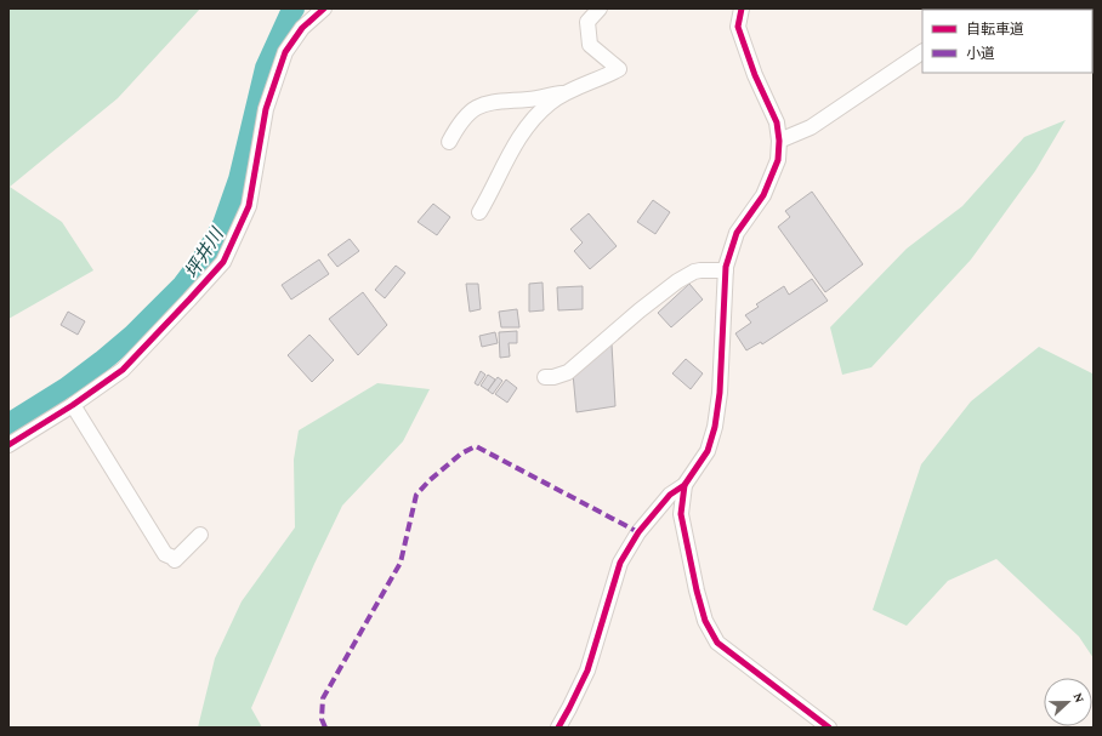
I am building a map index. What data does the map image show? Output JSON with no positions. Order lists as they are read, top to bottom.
{
  "water": ["坪井川"],
  "legend": ["自転車道", "小道"],
  "north": "right"
}
